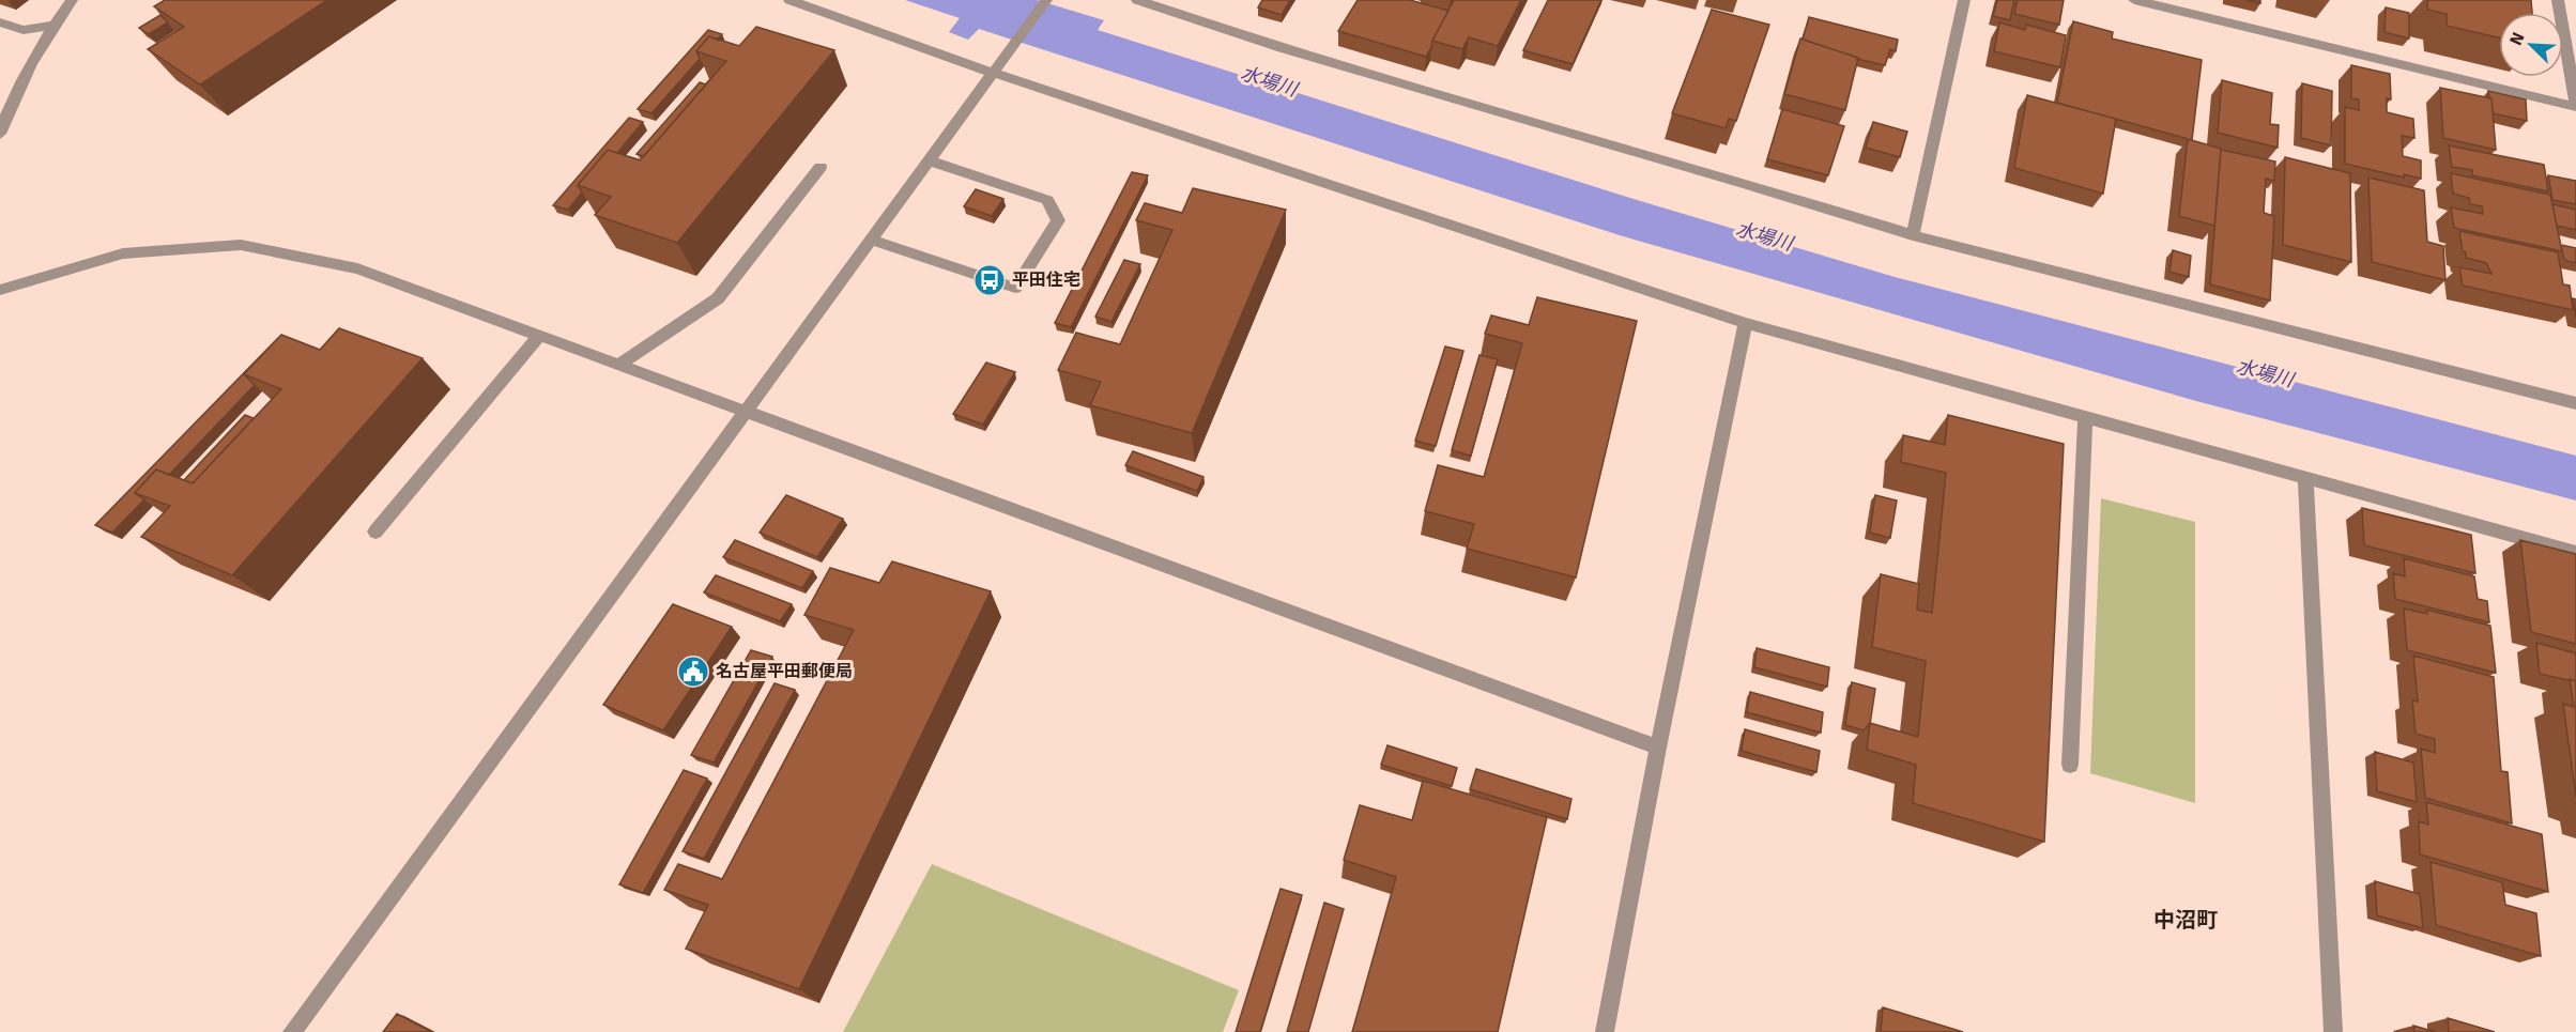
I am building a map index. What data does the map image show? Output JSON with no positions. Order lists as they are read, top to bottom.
{
  "districts": ["中沼町"],
  "water": ["水場川"],
  "places": {
    "bus stop": ["平田住宅"],
    "public building": ["名古屋平田郵便局"]
  },
  "north": "top left"
}
